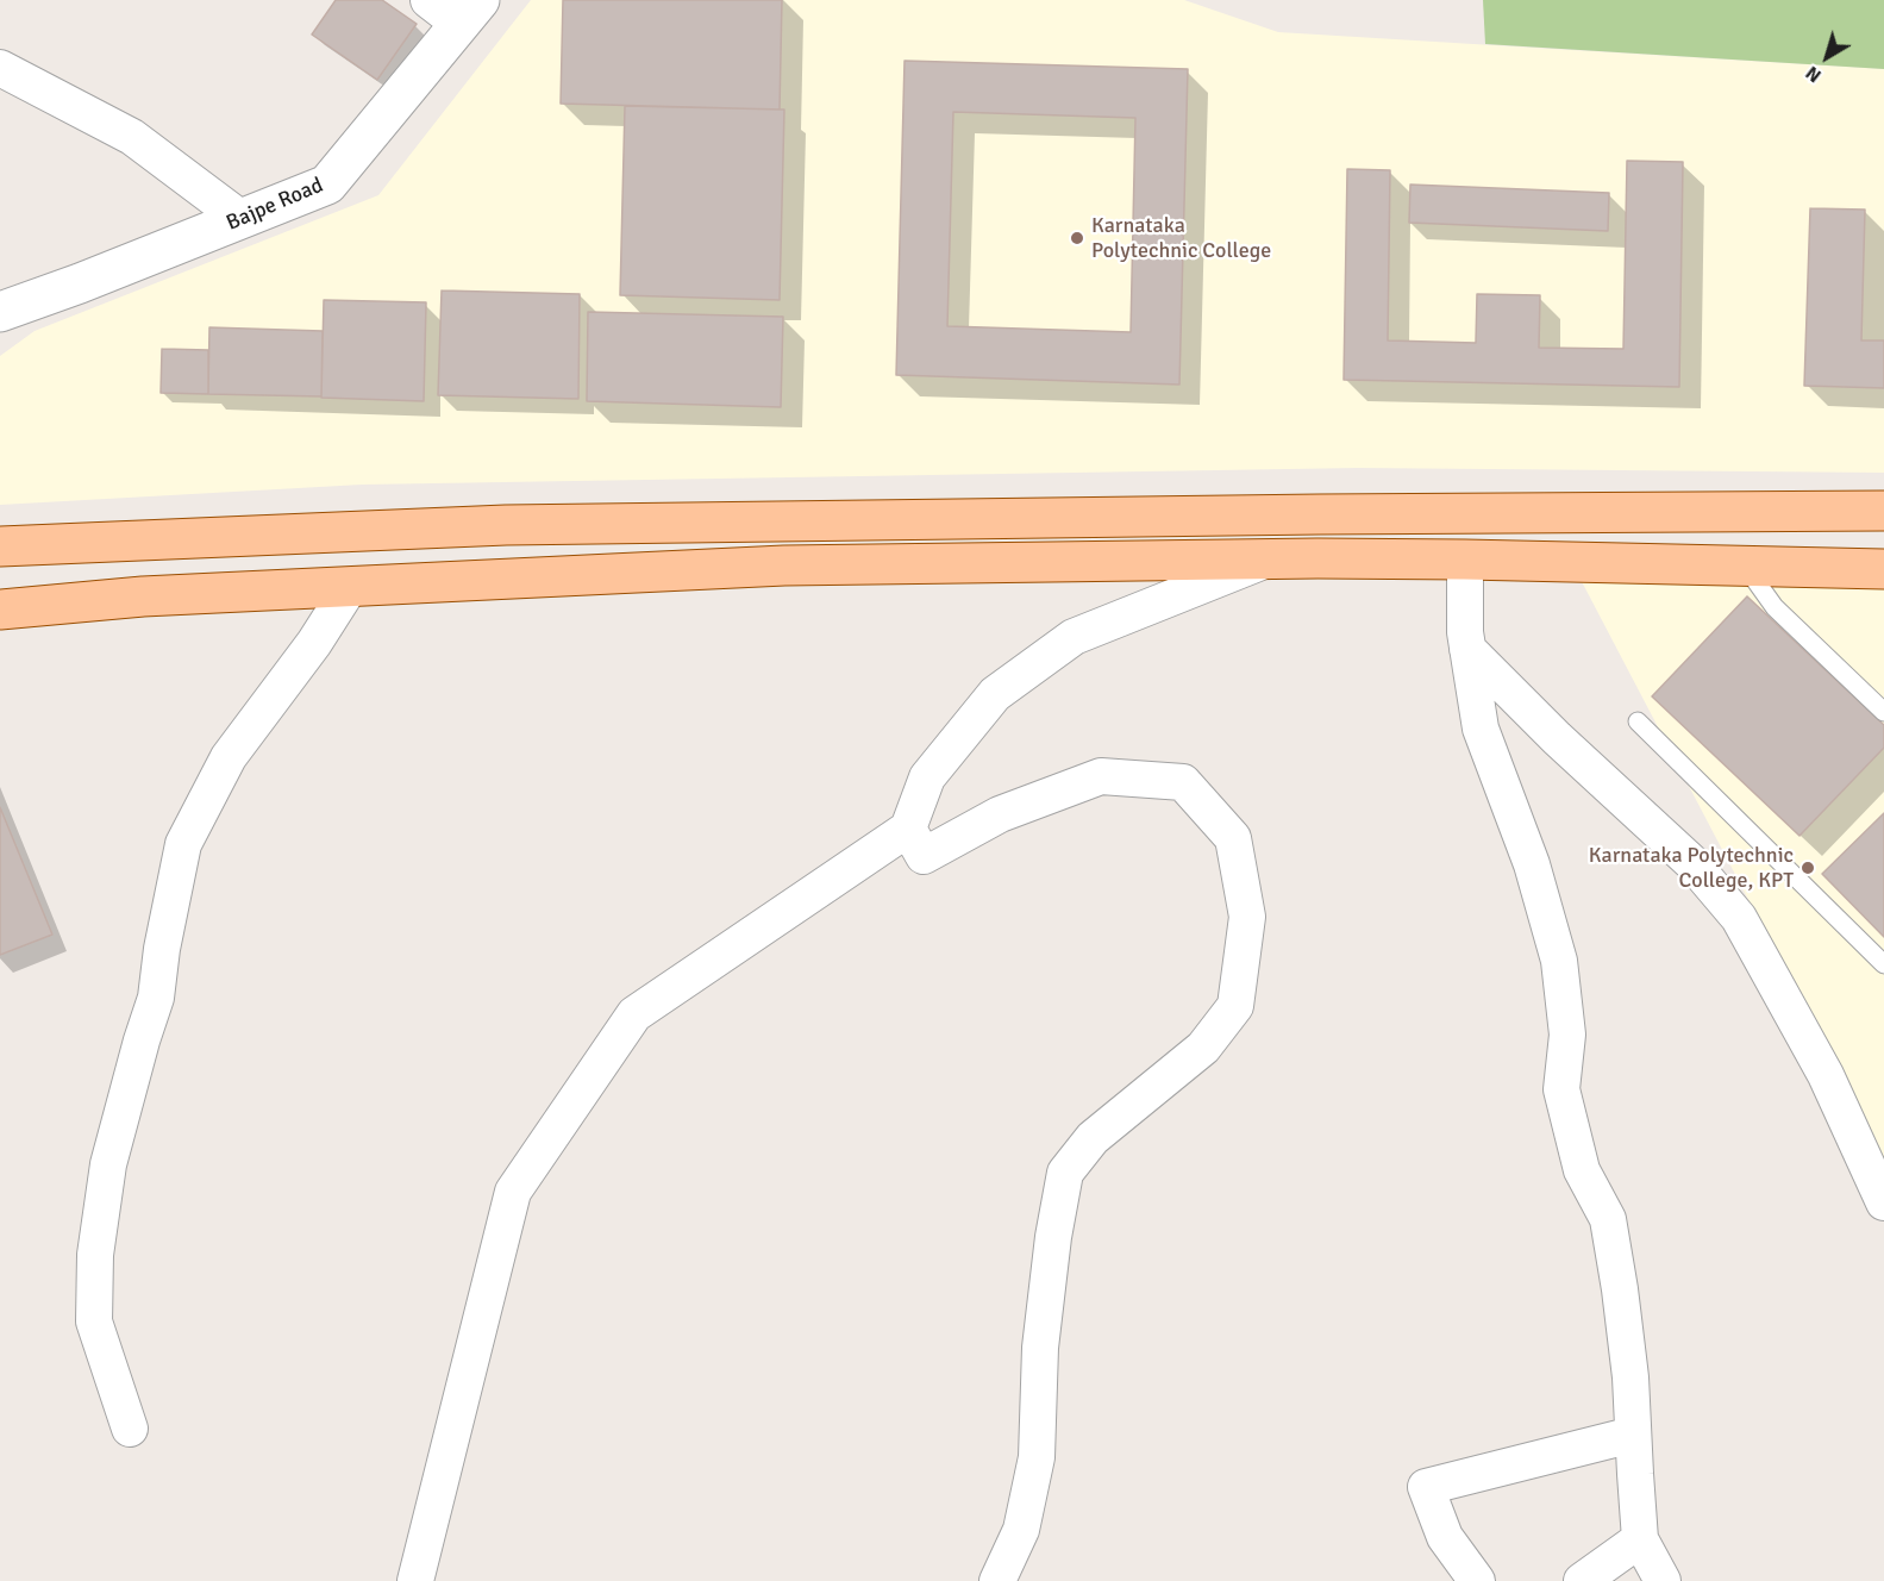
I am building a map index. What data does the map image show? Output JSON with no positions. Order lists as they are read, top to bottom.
{
  "streets": {
    "street": ["Bajpe Road"]
  },
  "places": ["Karnataka Polytechnic College", "Karnataka Polytechnic College, KPT"],
  "north": "bottom left"
}
